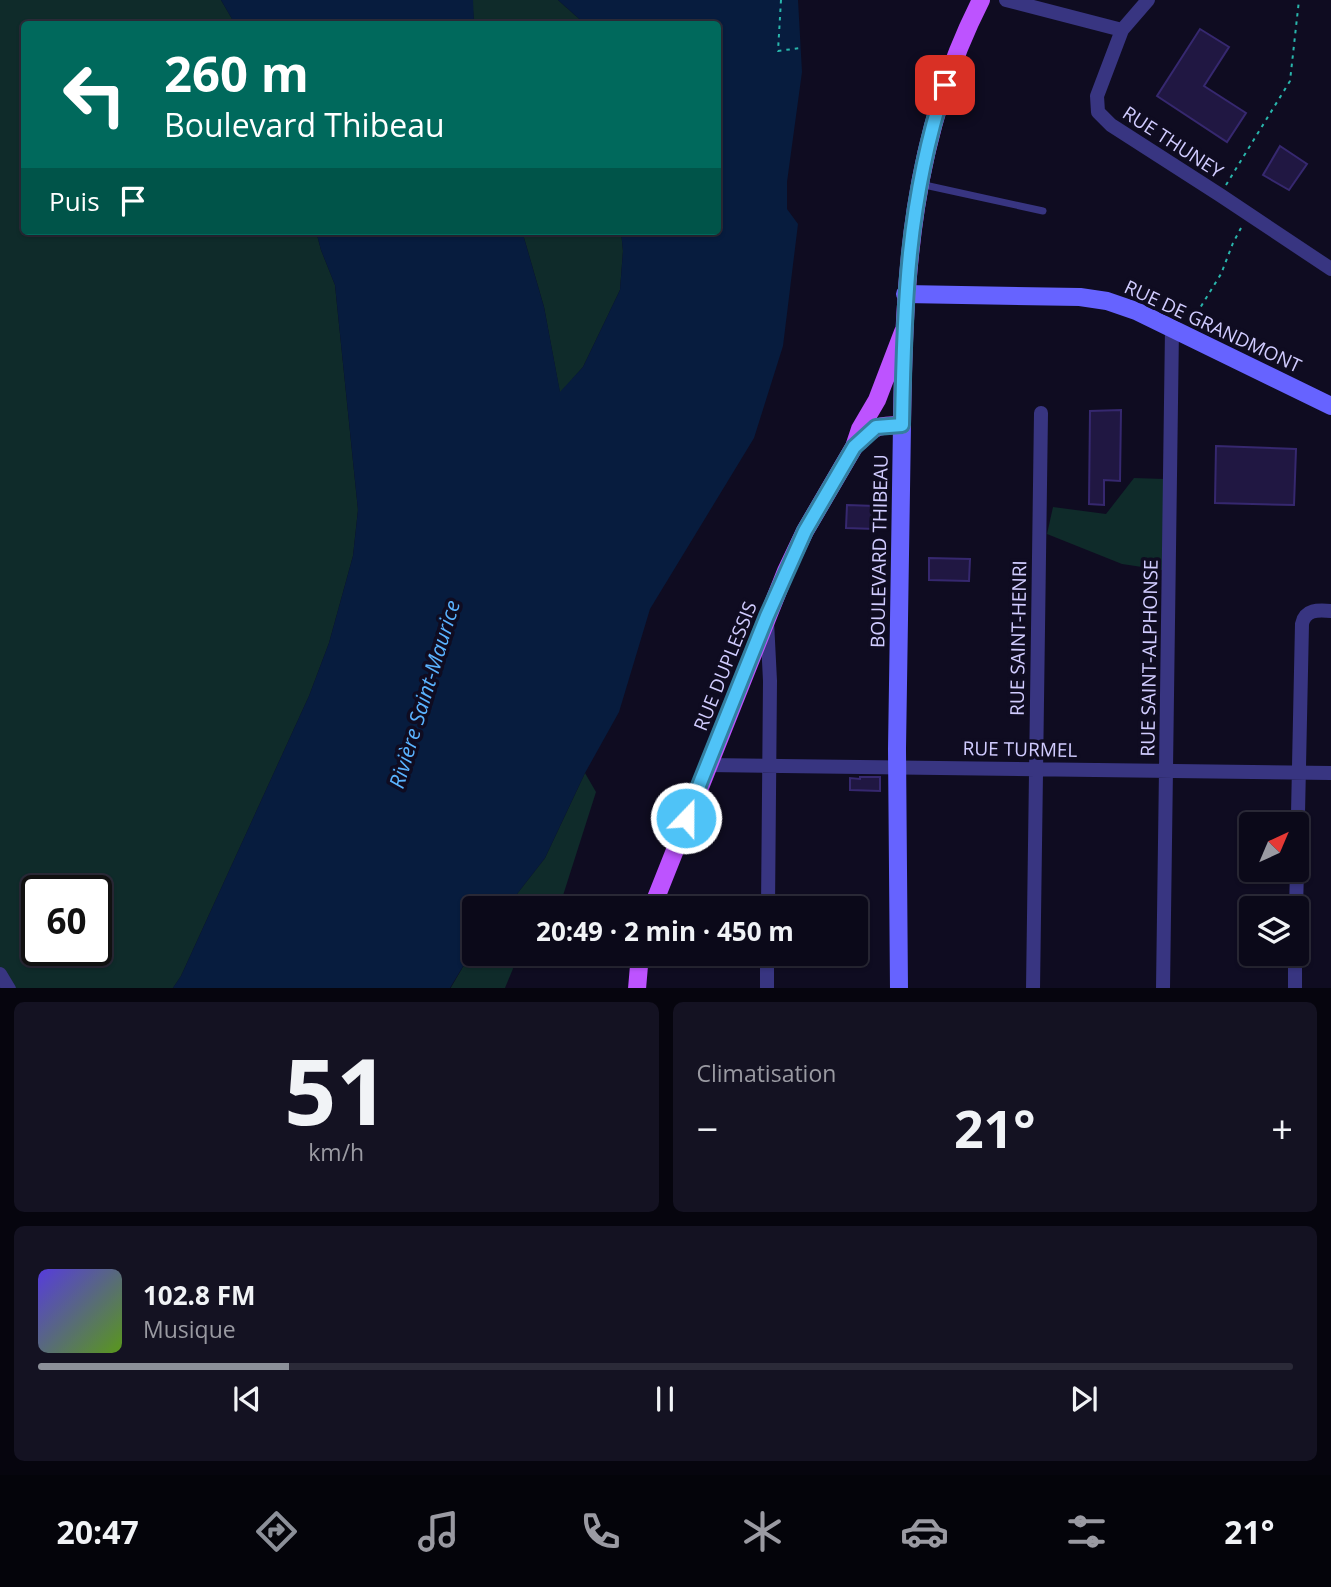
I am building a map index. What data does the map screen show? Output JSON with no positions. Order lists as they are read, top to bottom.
{
  "streets": {
    "main road": ["BOULEVARD THIBEAU", "RUE DUPLESSIS"],
    "street": [
      "RUE THUNEY",
      "RUE DE GRANDMONT",
      "RUE SAINT-HENRI",
      "RUE SAINT-ALPHONSE",
      "RUE TURMEL"
    ]
  },
  "crossings": [
    ["RUE DE GRANDMONT", "BOULEVARD THIBEAU"],
    ["RUE DE GRANDMONT", "RUE SAINT-ALPHONSE"],
    ["BOULEVARD THIBEAU", "RUE DUPLESSIS"],
    ["BOULEVARD THIBEAU", "RUE TURMEL"],
    ["RUE SAINT-HENRI", "RUE TURMEL"],
    ["RUE SAINT-ALPHONSE", "RUE TURMEL"],
    ["RUE DUPLESSIS", "RUE TURMEL"]
  ],
  "water": ["Rivière Saint-Maurice"],
  "north": "top right",
  "page": {
    "turn": ["260 m", "Boulevard Thibeau"],
    "then": "Puis",
    "limit": "60",
    "trip": "20:49 · 2 min · 450 m",
    "tile": [
      ["51", "km/h"],
      "Climatisation"
    ],
    "heat": ["−", "21°", "+"],
    "song": ["102.8 FM", "Musique"],
    "tabs": ["20:47", "21°"]
  }
}
